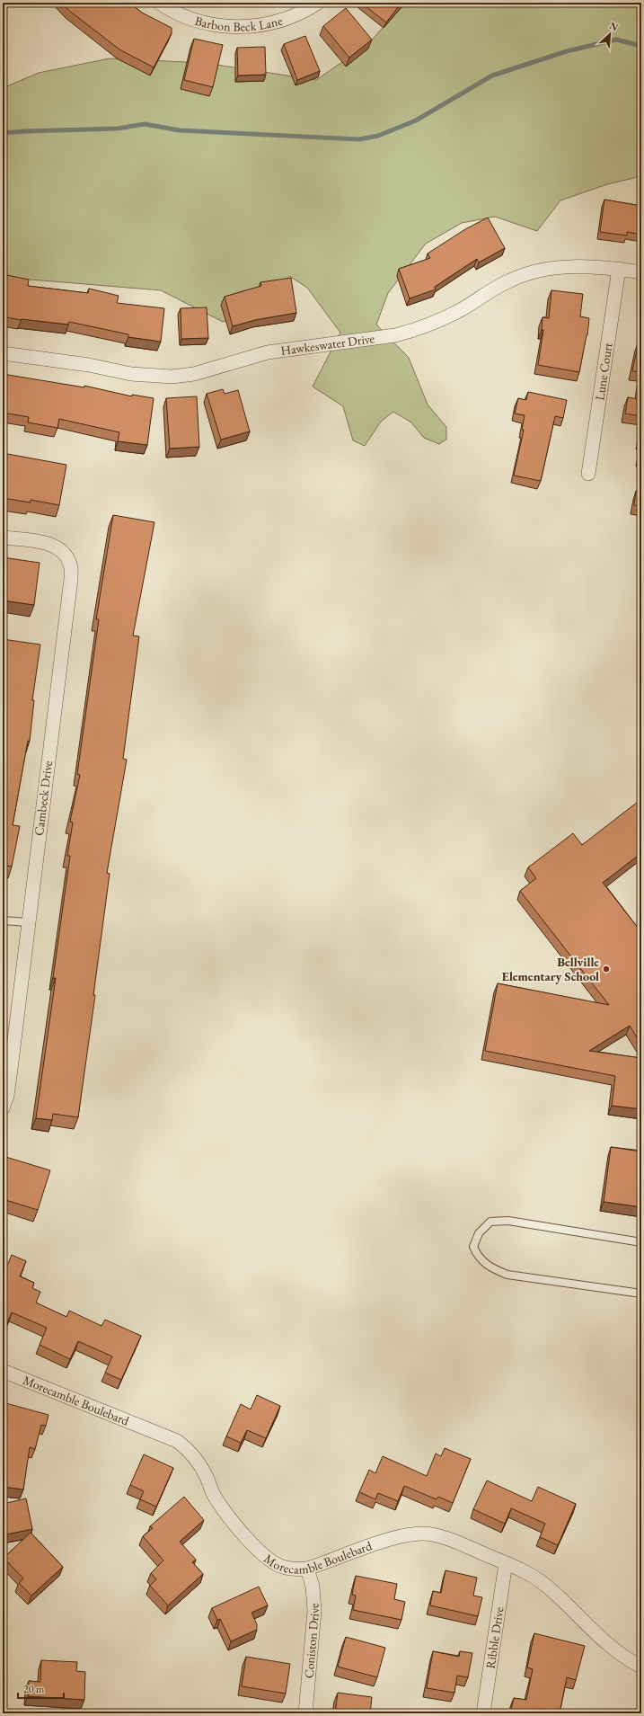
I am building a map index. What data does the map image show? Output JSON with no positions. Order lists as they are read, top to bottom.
{
  "streets": {
    "street": [
      "Barbon Beck Lane",
      "Hawkeswater Drive",
      "Lune Court",
      "Cambeck Drive",
      "Morecamble Boulebard",
      "Ribble Drive",
      "Coniston Drive"
    ]
  },
  "crossings": [
    ["Hawkeswater Drive", "Lune Court"],
    ["Morecamble Boulebard", "Ribble Drive"],
    ["Morecamble Boulebard", "Coniston Drive"]
  ],
  "places": ["Bellville Elementary School"],
  "scale_bar": "20 m",
  "north": "top right"
}
